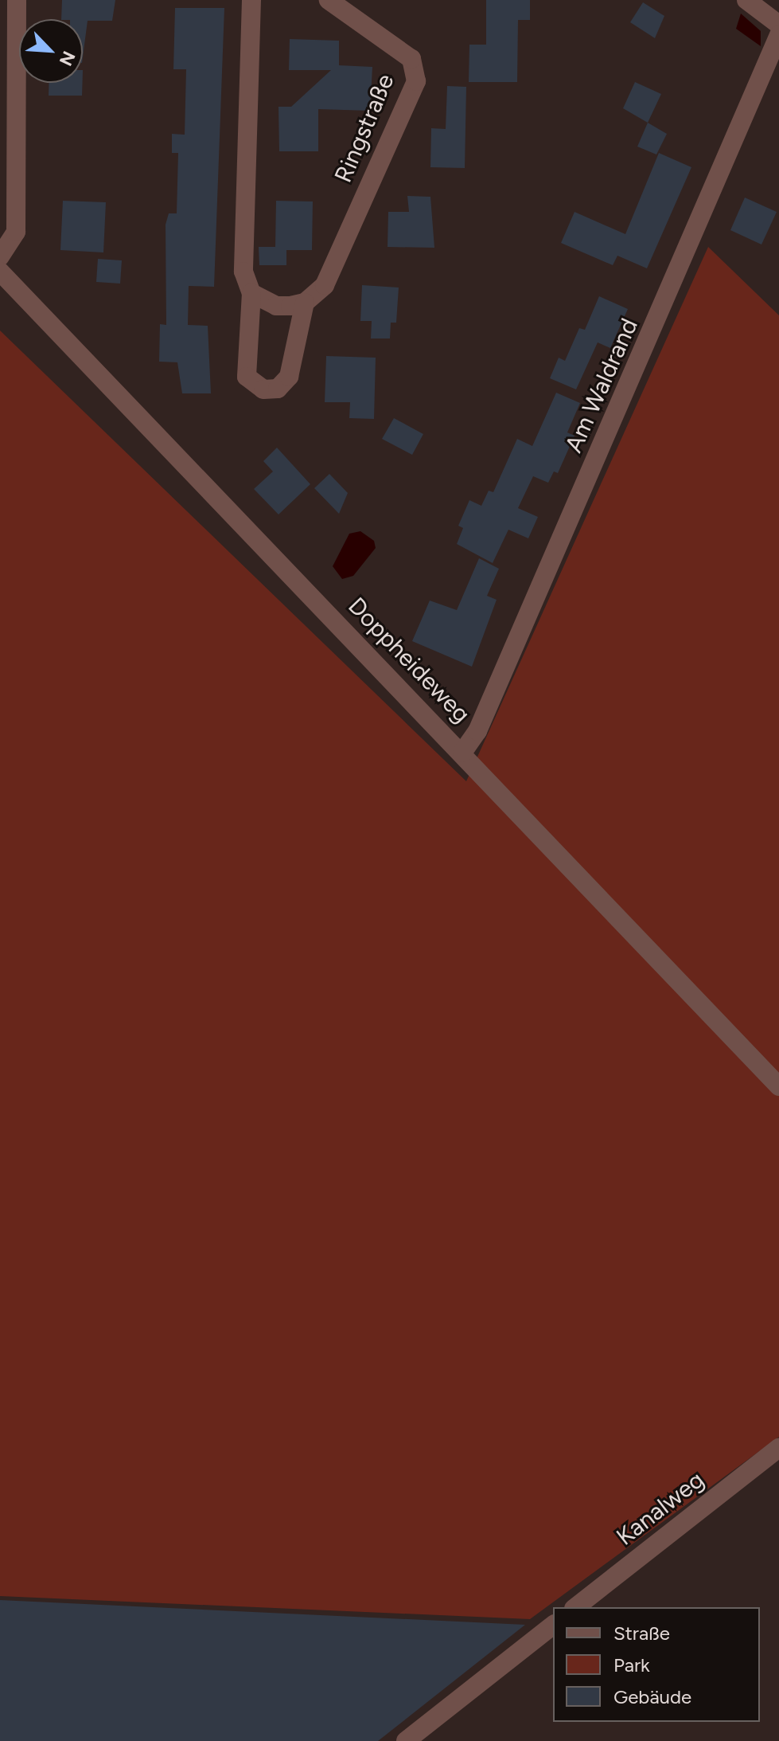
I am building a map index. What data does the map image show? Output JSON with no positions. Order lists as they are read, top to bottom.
{
  "streets": {
    "street": [
      "Ringstraße",
      "Am Waldrand",
      "Doppheideweg",
      "Kanalweg"
    ]
  },
  "crossings": [
    ["Am Waldrand", "Doppheideweg"]
  ],
  "legend": ["Straße", "Park", "Gebäude"],
  "north": "bottom right"
}
